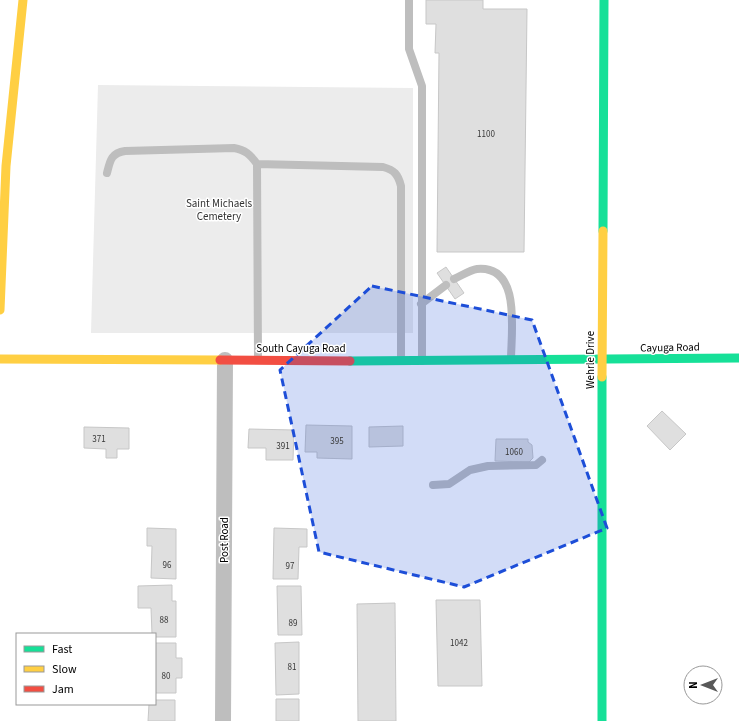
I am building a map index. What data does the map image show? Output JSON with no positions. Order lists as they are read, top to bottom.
{
  "streets": {
    "main road": ["Cayuga Road", "South Cayuga Road", "Wehrle Drive"],
    "street": ["Post Road"]
  },
  "crossings": [
    ["Cayuga Road", "South Cayuga Road"],
    ["Cayuga Road", "Wehrle Drive"],
    ["South Cayuga Road", "Wehrle Drive"],
    ["South Cayuga Road", "Post Road"]
  ],
  "parks": ["Saint Michaels Cemetery"],
  "house_numbers": [
    "1100",
    "371",
    "395",
    "391",
    "1060",
    "96",
    "97",
    "88",
    "89",
    "1042",
    "81",
    "80"
  ],
  "legend": ["Fast", "Slow", "Jam"],
  "north": "left"
}
